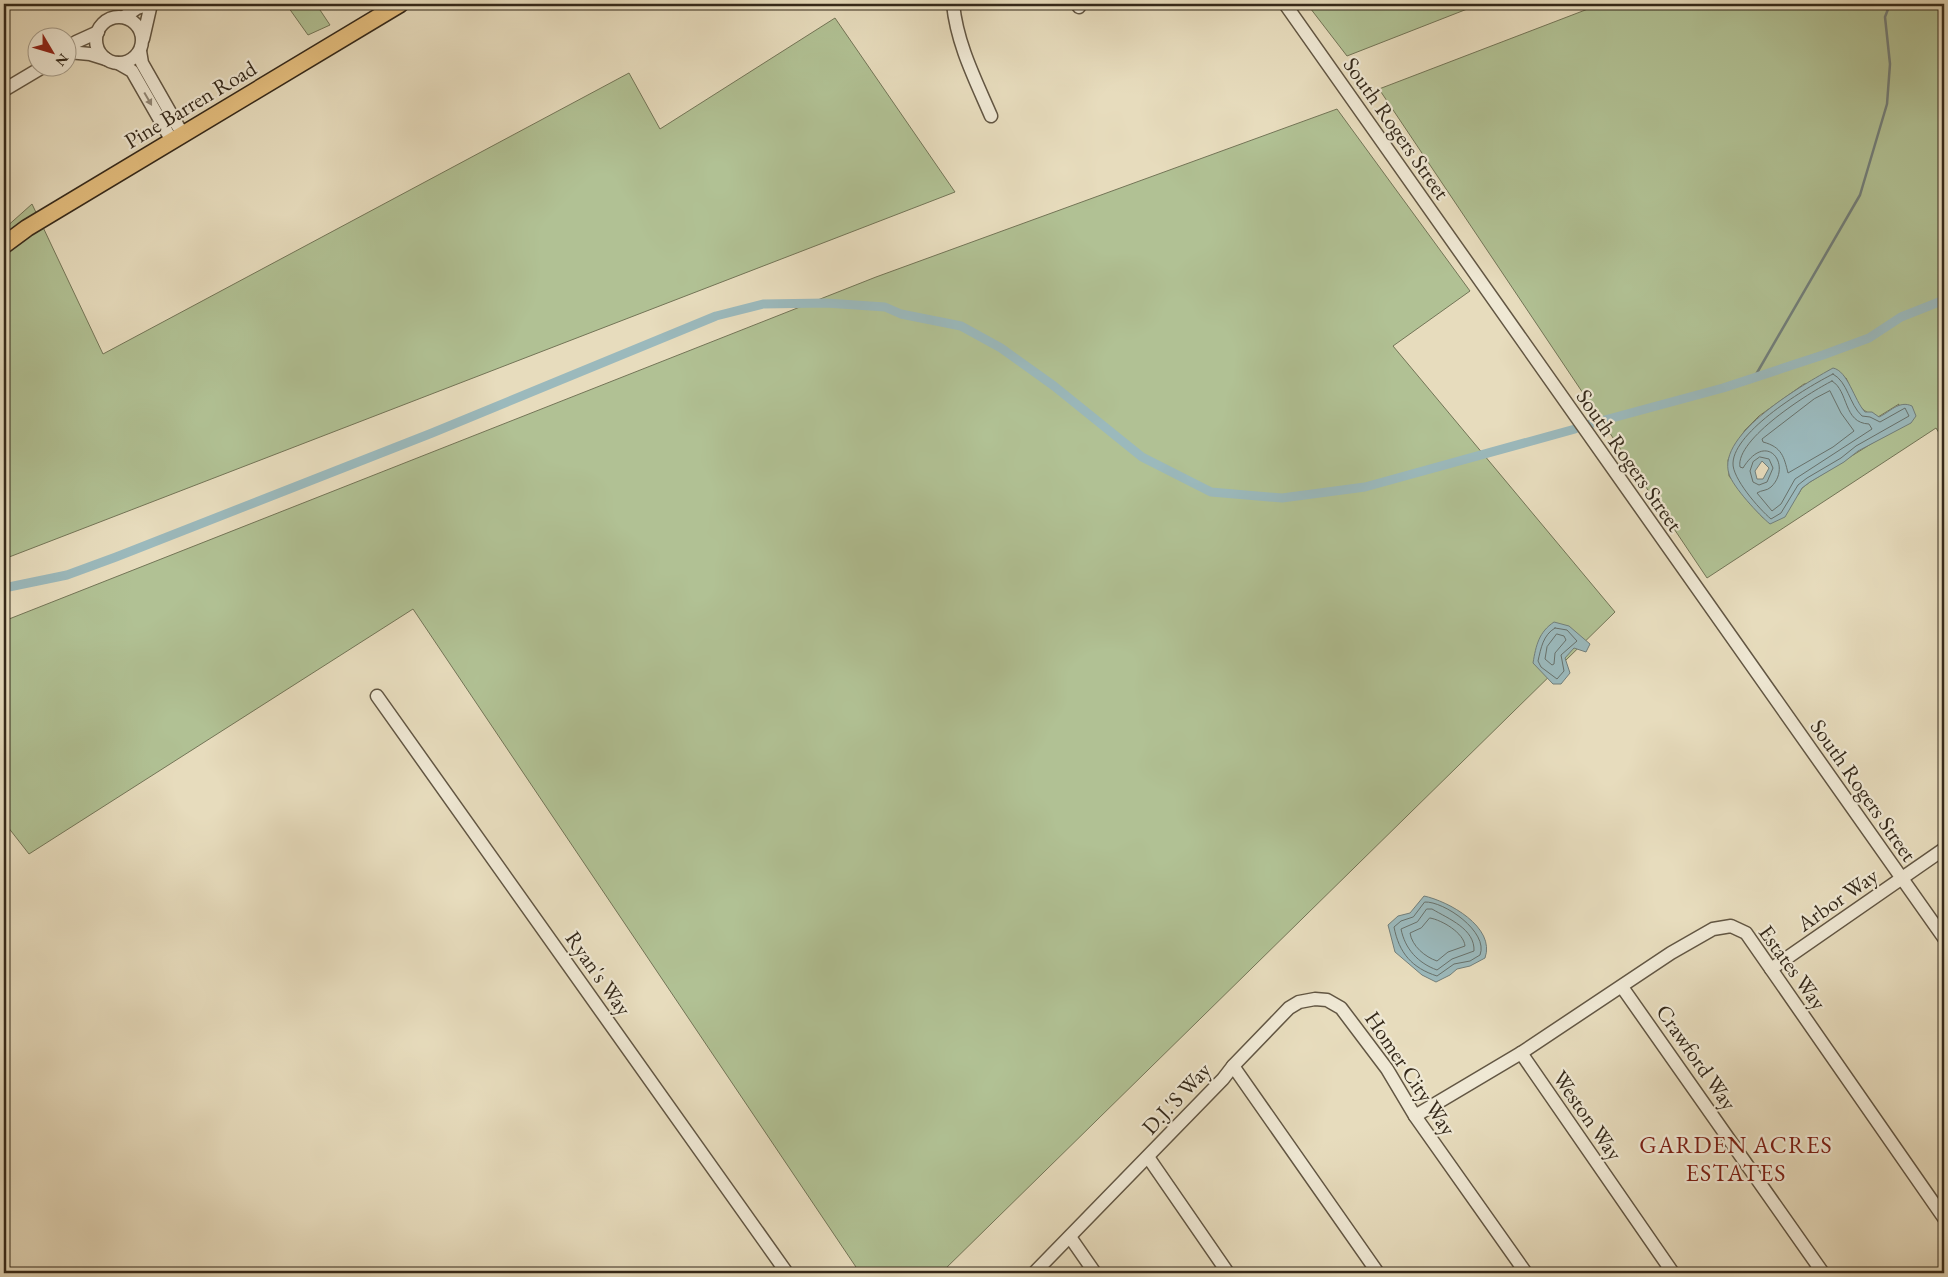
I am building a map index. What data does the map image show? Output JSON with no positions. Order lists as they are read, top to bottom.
{
  "streets": {
    "main road": ["Pine Barren Road"],
    "street": [
      "South Rogers Street",
      "Arbor Way",
      "Estates Way",
      "Ryan's Way",
      "Crawford Way",
      "Homer City Way",
      "D.J.'S Way",
      "Weston Way"
    ]
  },
  "crossings": [
    ["South Rogers Street", "Arbor Way"],
    ["Arbor Way", "Estates Way"],
    ["Estates Way", "Crawford Way"],
    ["Estates Way", "Homer City Way"],
    ["Estates Way", "Weston Way"],
    ["Homer City Way", "D.J.'S Way"]
  ],
  "districts": ["GARDEN ACRES ESTATES"],
  "north": "bottom right"
}
